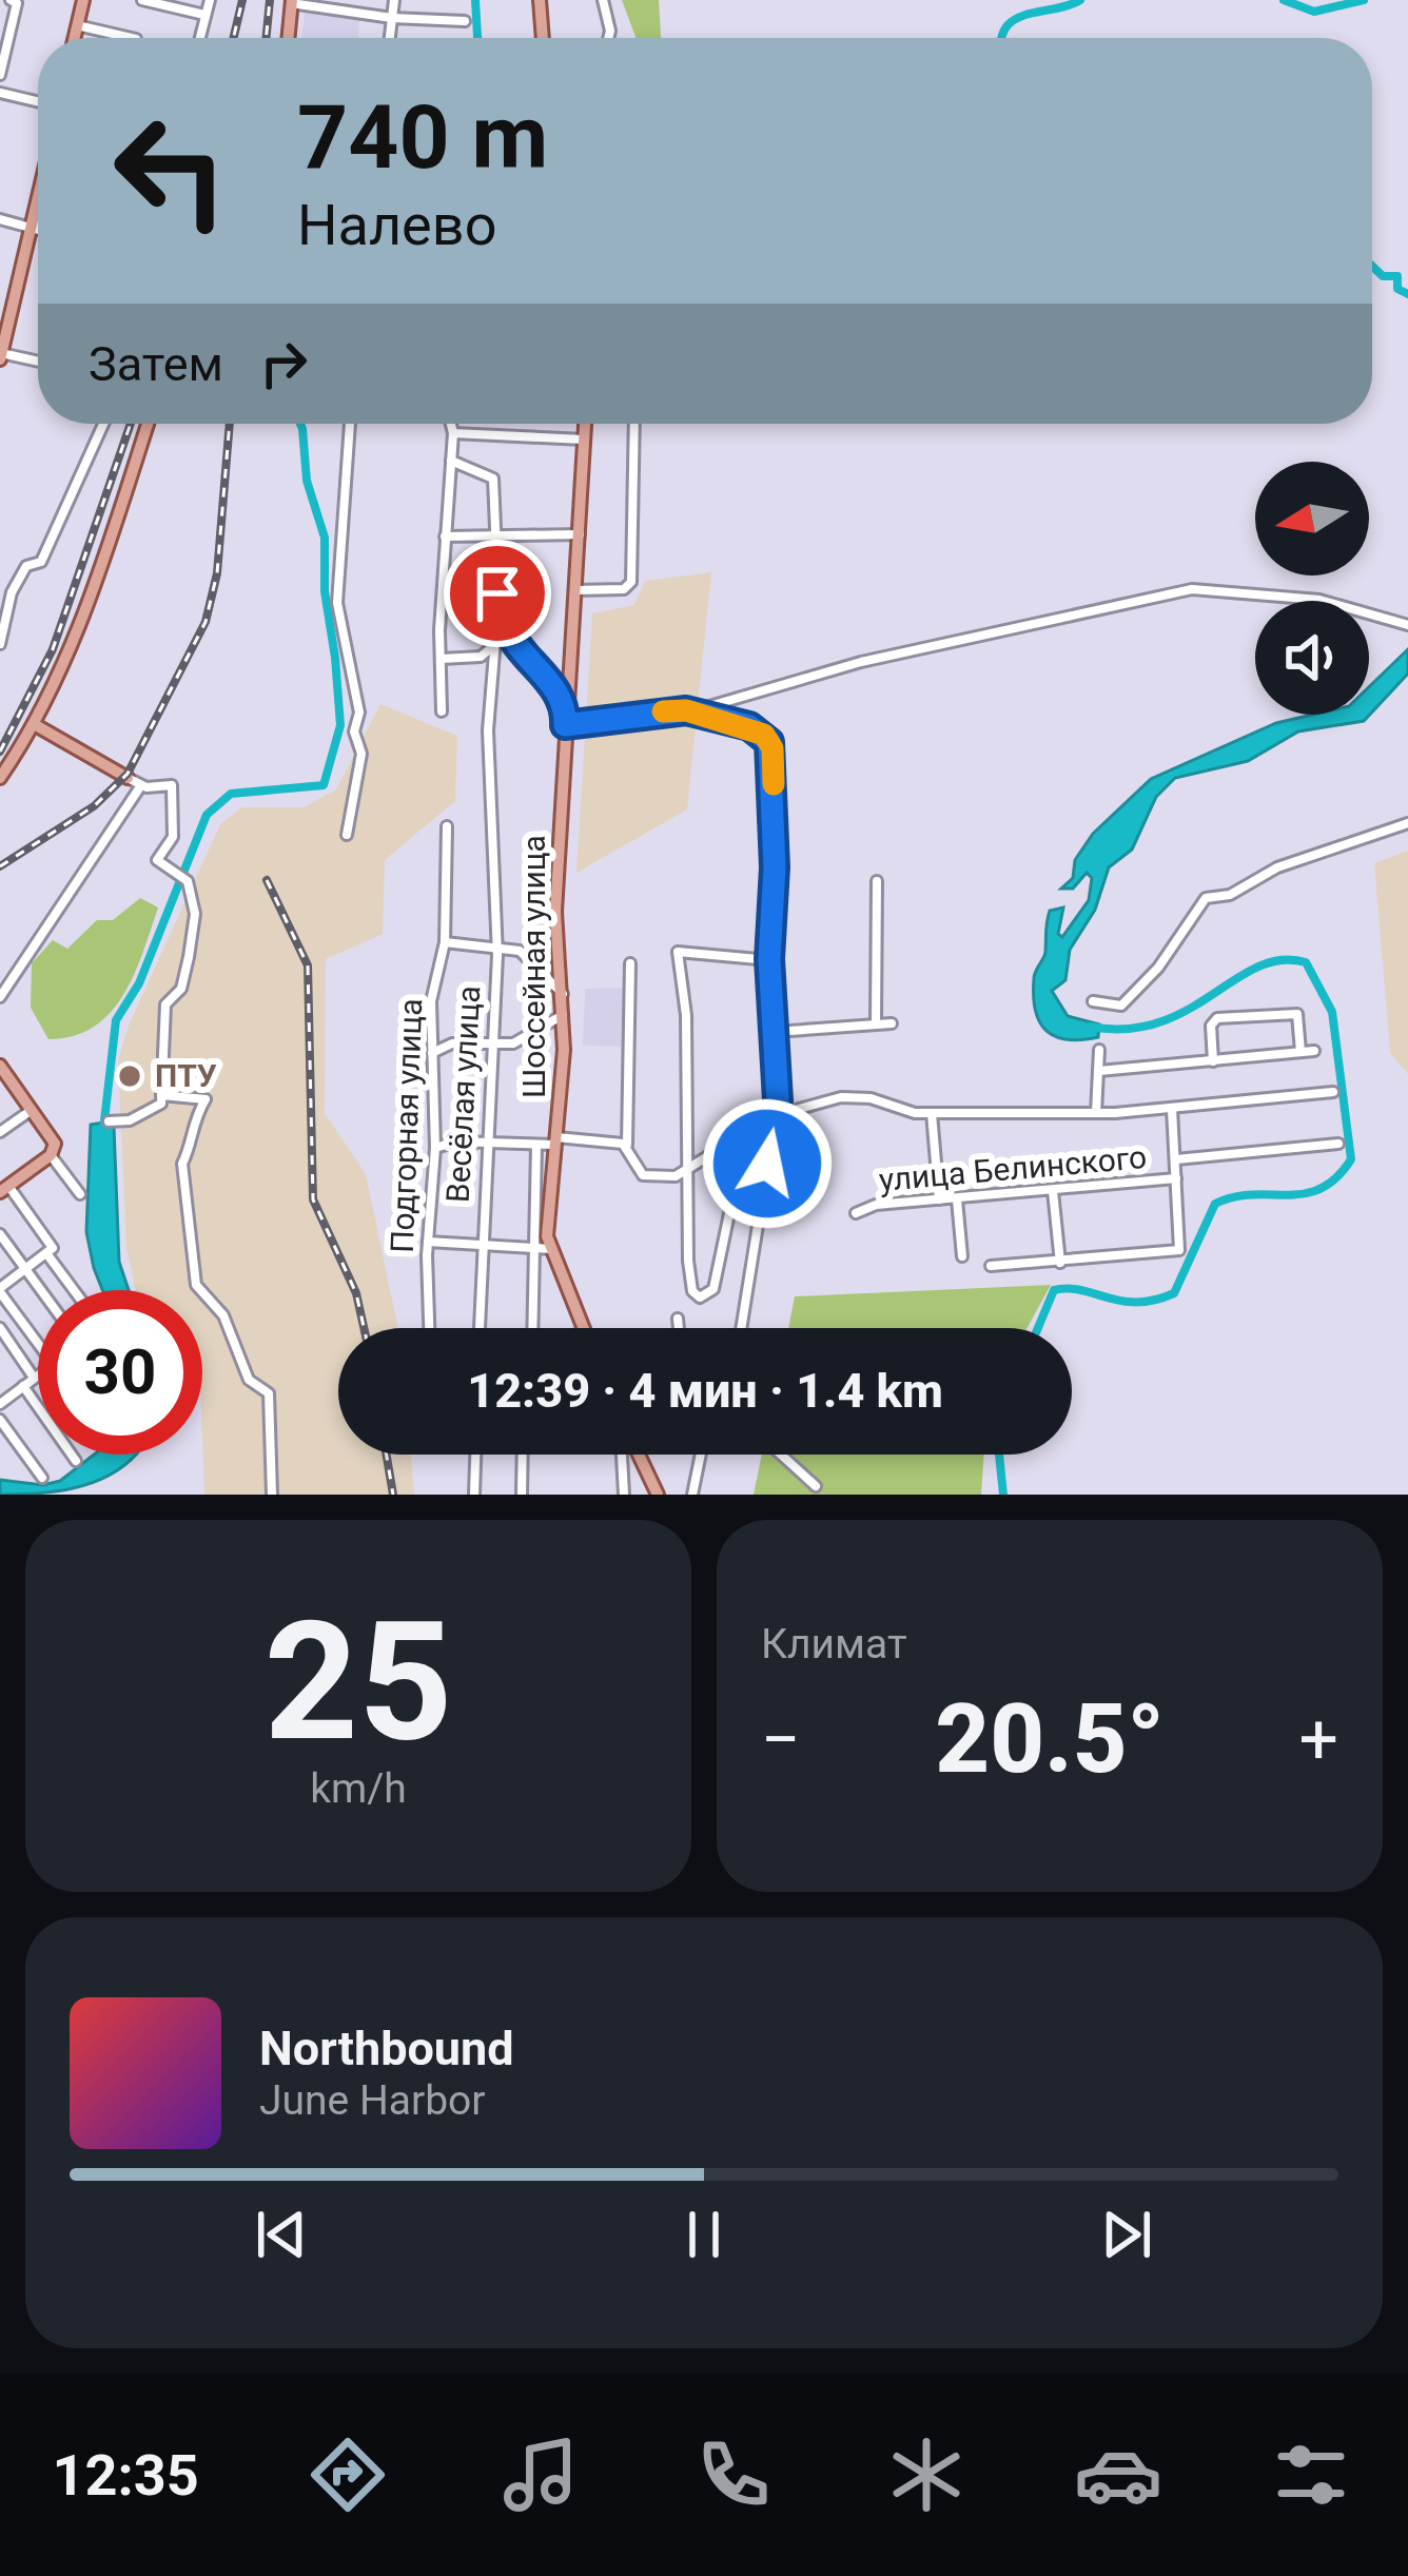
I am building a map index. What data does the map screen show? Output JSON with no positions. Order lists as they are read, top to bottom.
{
  "streets": {
    "main road": ["Шоссейная улица"],
    "street": ["Весёлая улица", "Подгорная улица", "улица Белинского"]
  },
  "places": ["ПТУ"],
  "north": "left",
  "page": {
    "turn": ["740 m", "Налево"],
    "then": "Затем",
    "limit": "30",
    "trip": "12:39 · 4 мин · 1.4 km",
    "tile": [
      ["25", "km/h"],
      "Климат"
    ],
    "heat": ["−", "20.5°", "+"],
    "song": ["Northbound", "June Harbor"],
    "tabs": "12:35"
  }
}
